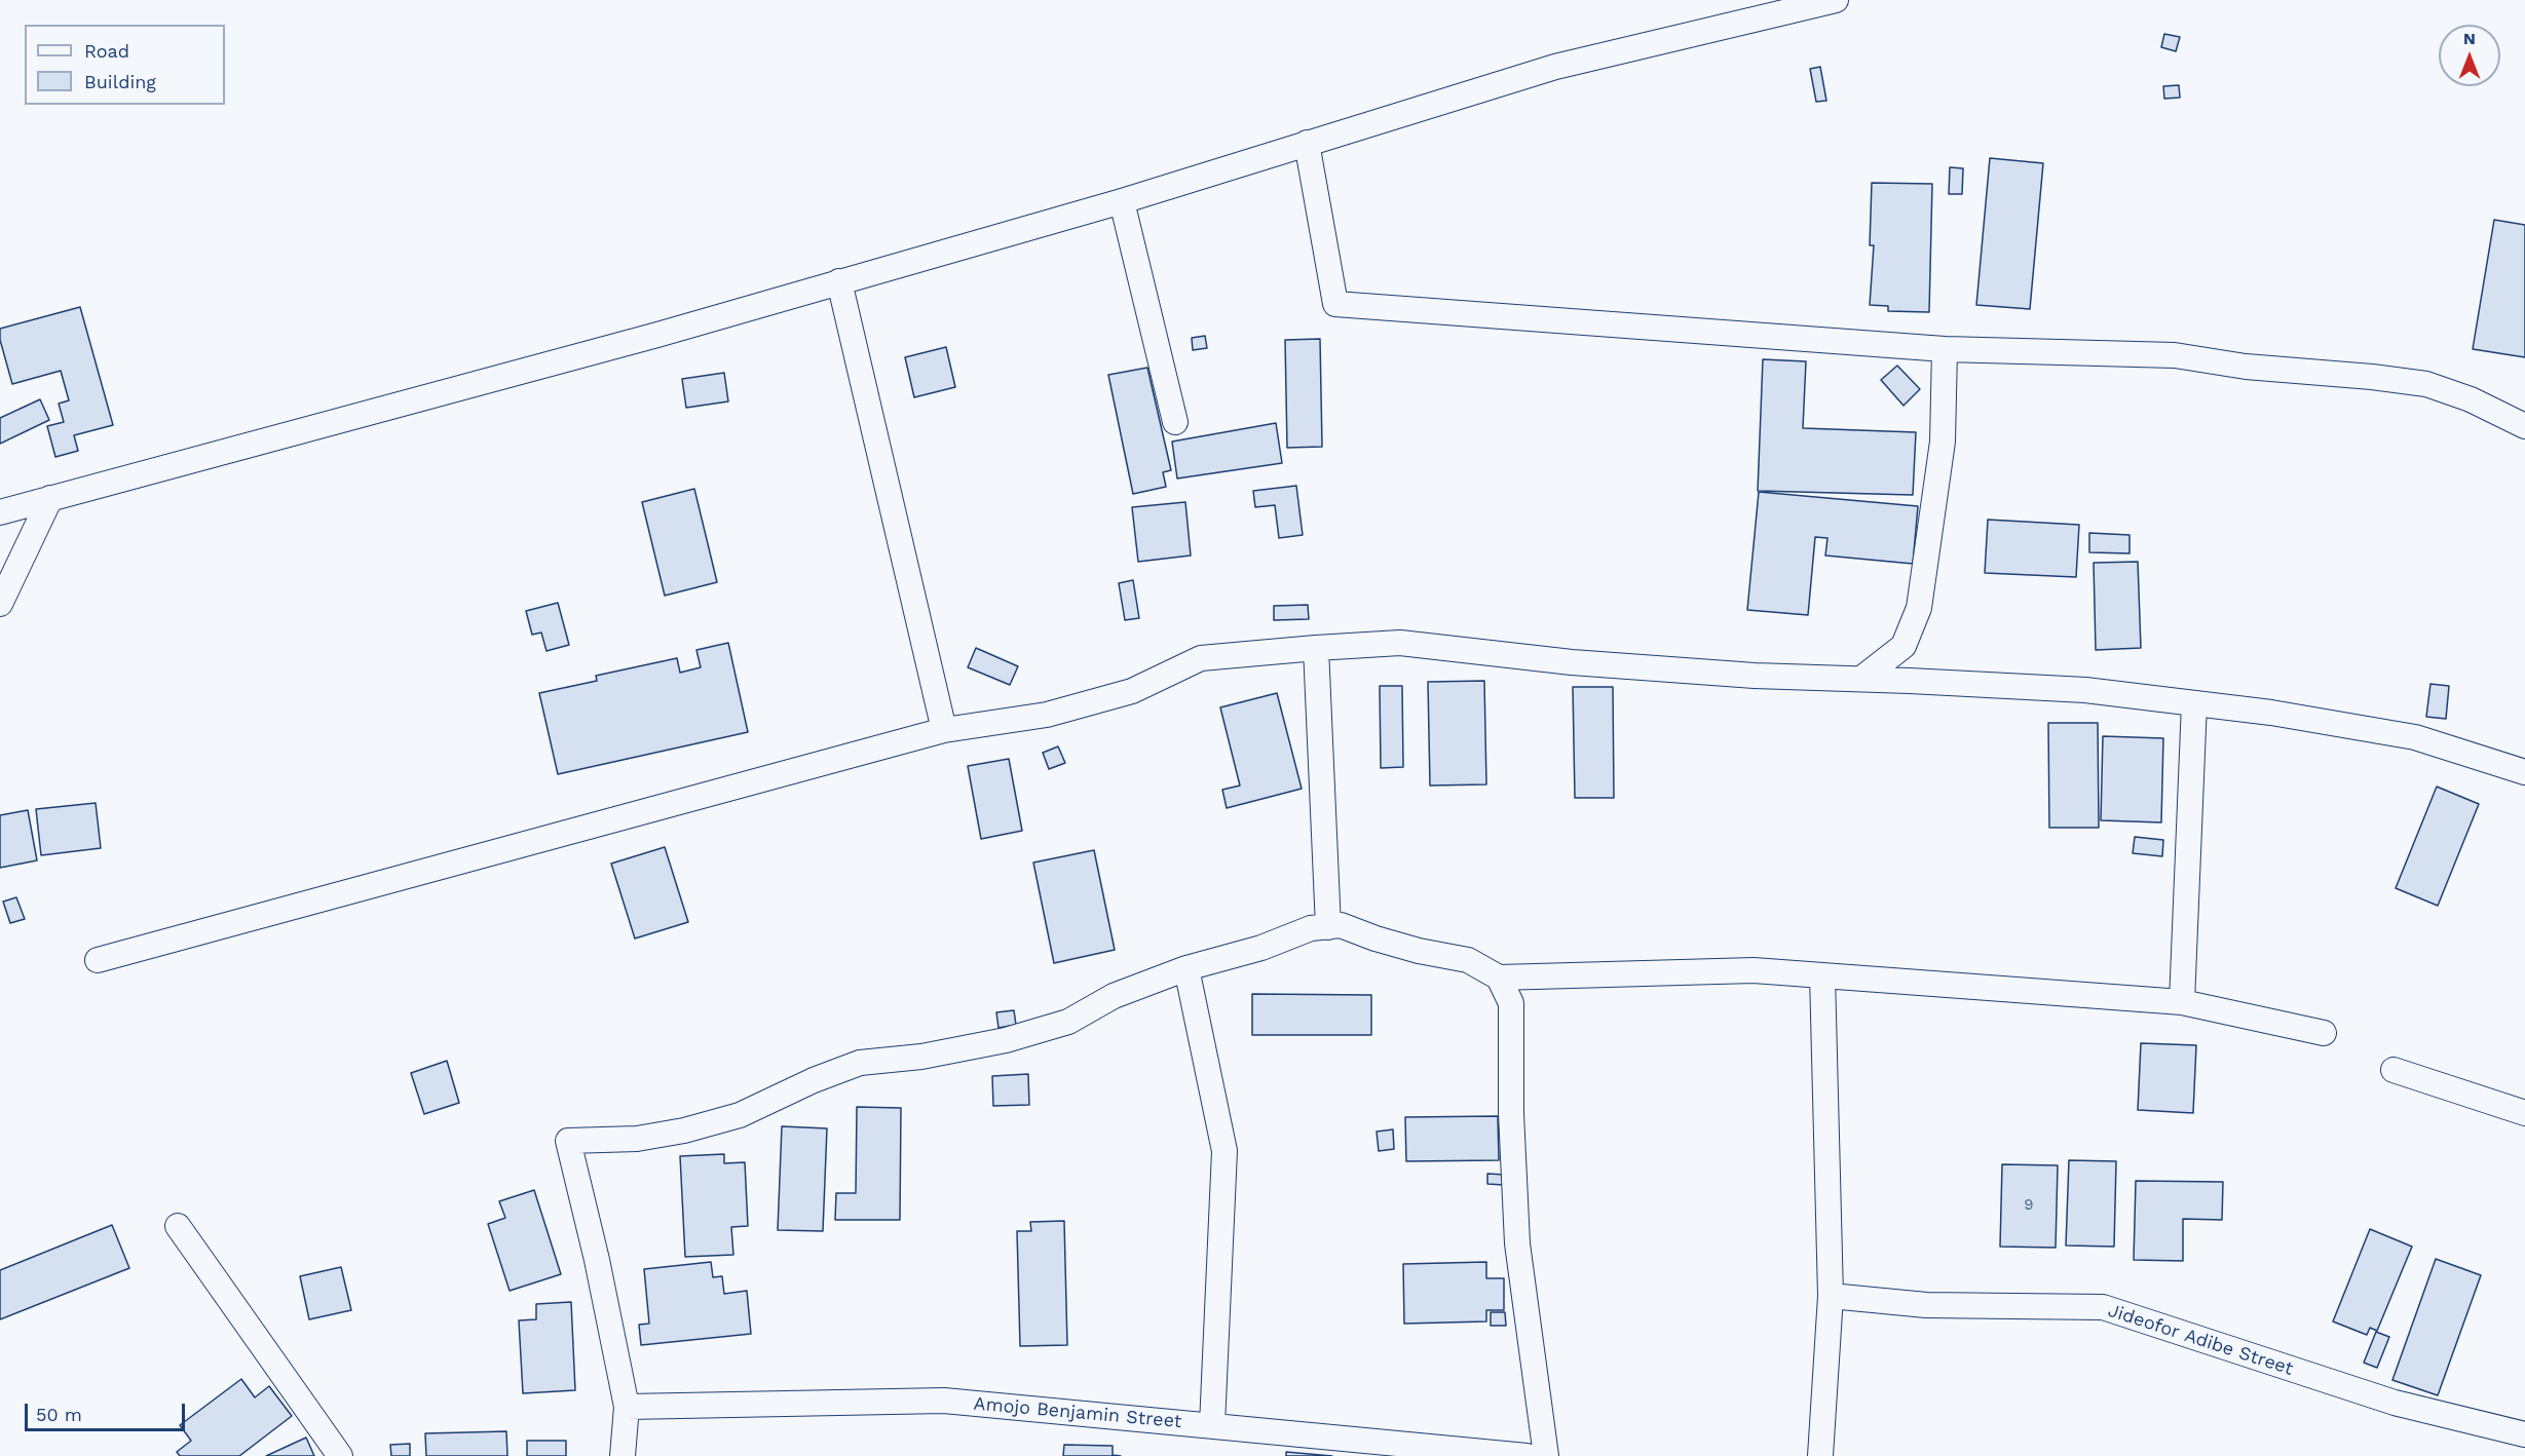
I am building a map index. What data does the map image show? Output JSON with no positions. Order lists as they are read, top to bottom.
{
  "streets": {
    "street": ["Jideofor Adibe Street", "Amojo Benjamin Street"]
  },
  "house_numbers": ["9"],
  "legend": ["Road", "Building"],
  "scale_bar": "50 m",
  "north": "top"
}
